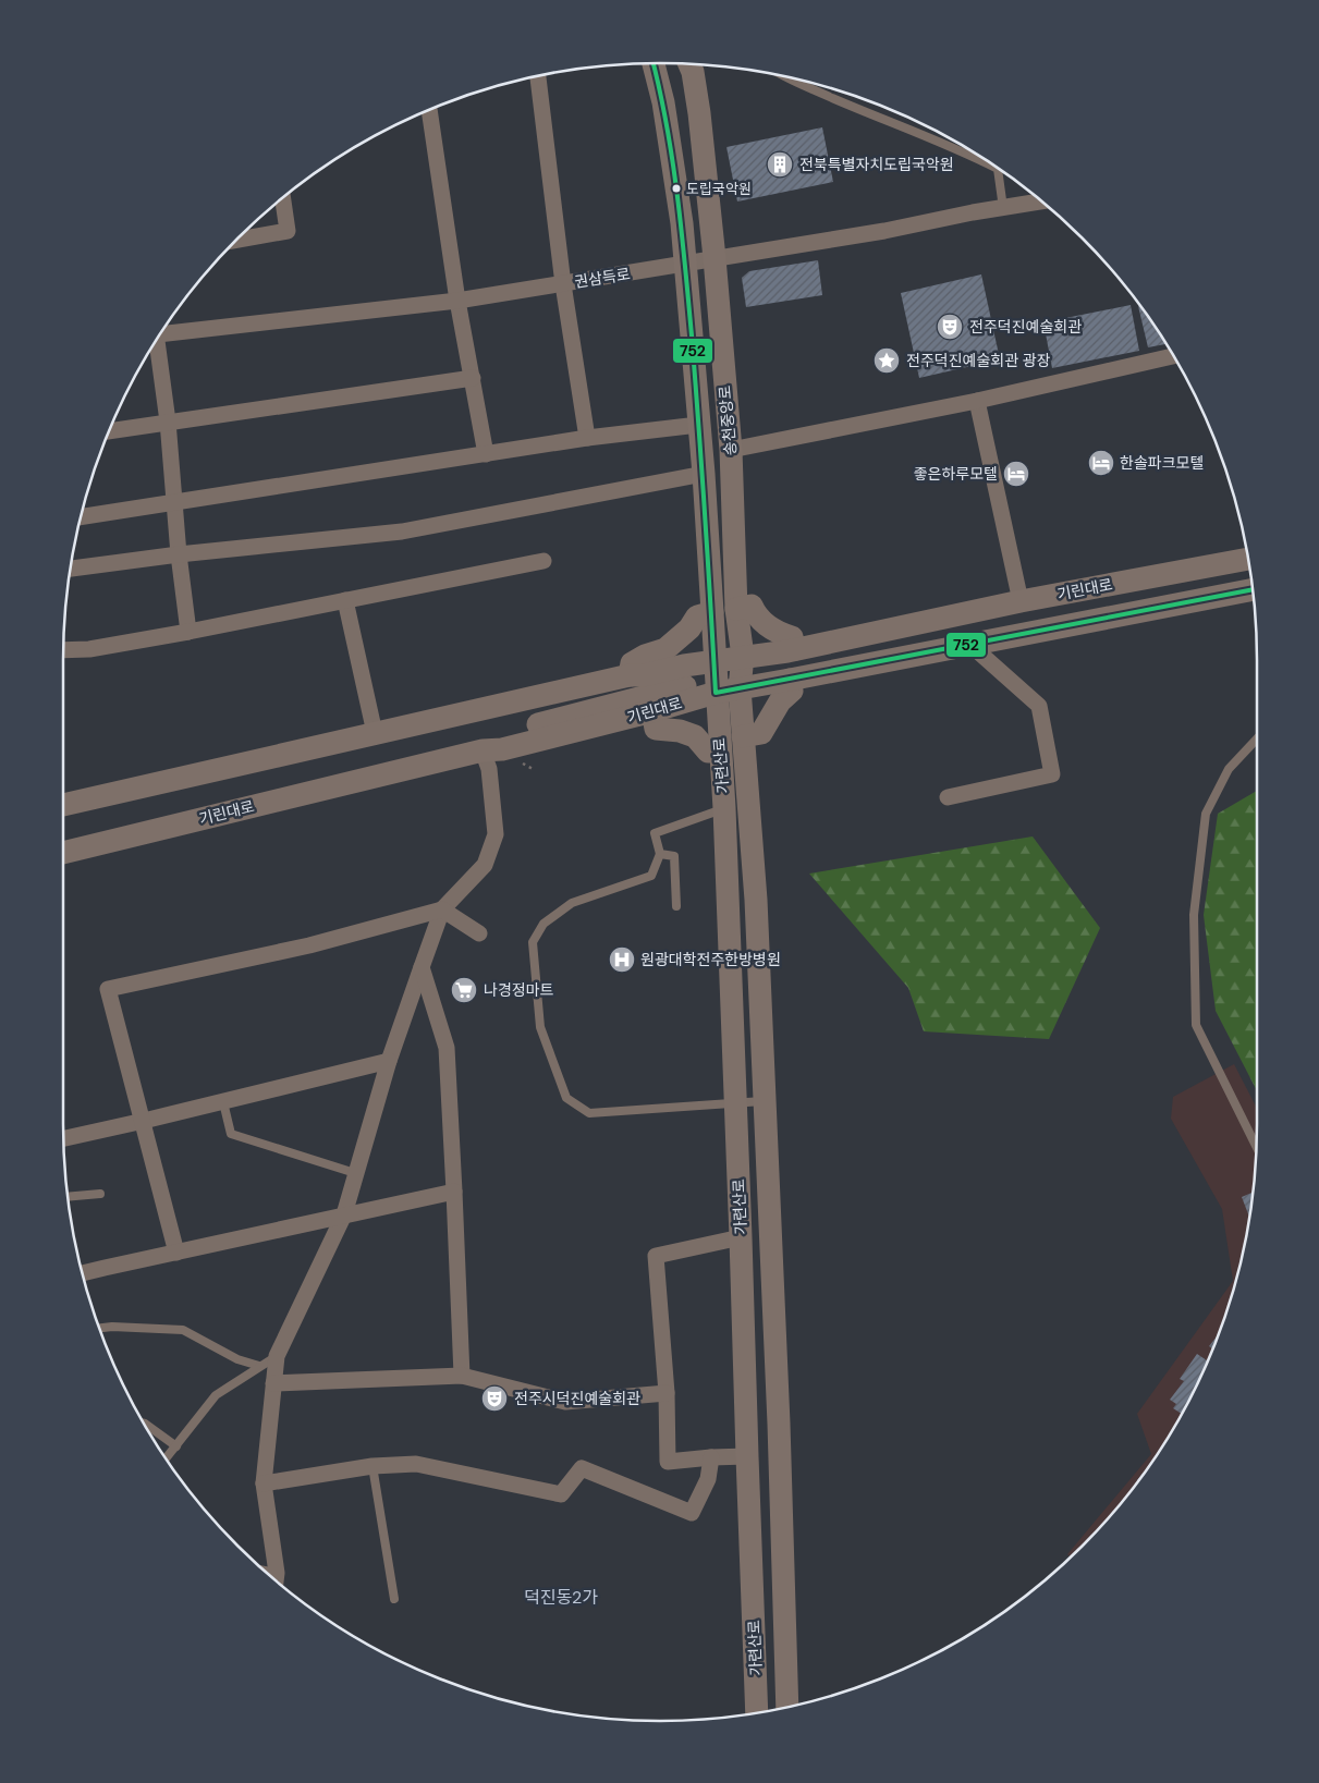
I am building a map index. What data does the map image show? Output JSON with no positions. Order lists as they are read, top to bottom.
{
  "streets": {
    "street": [
      "권삼득로",
      "송천중앙로",
      "기린대로",
      "가련산로"
    ]
  },
  "crossings": [
    ["권삼득로", "송천중앙로"],
    ["송천중앙로", "기린대로"],
    ["송천중앙로", "가련산로"],
    ["기린대로", "가련산로"]
  ],
  "districts": ["덕진동2가"],
  "places": {
    "building": ["전북특별자치도립국악원"],
    "other": ["도립국악원"],
    "theatre": ["전주덕진예술회관", "전주시덕진예술회관"],
    "place": ["전주덕진예술회관 광장"],
    "hotel": ["한솔파크모텔", "좋은하루모텔"],
    "hospital": ["원광대학전주한방병원"],
    "supermarket": ["나경정마트"]
  },
  "lines": ["transit line 752"]
}
